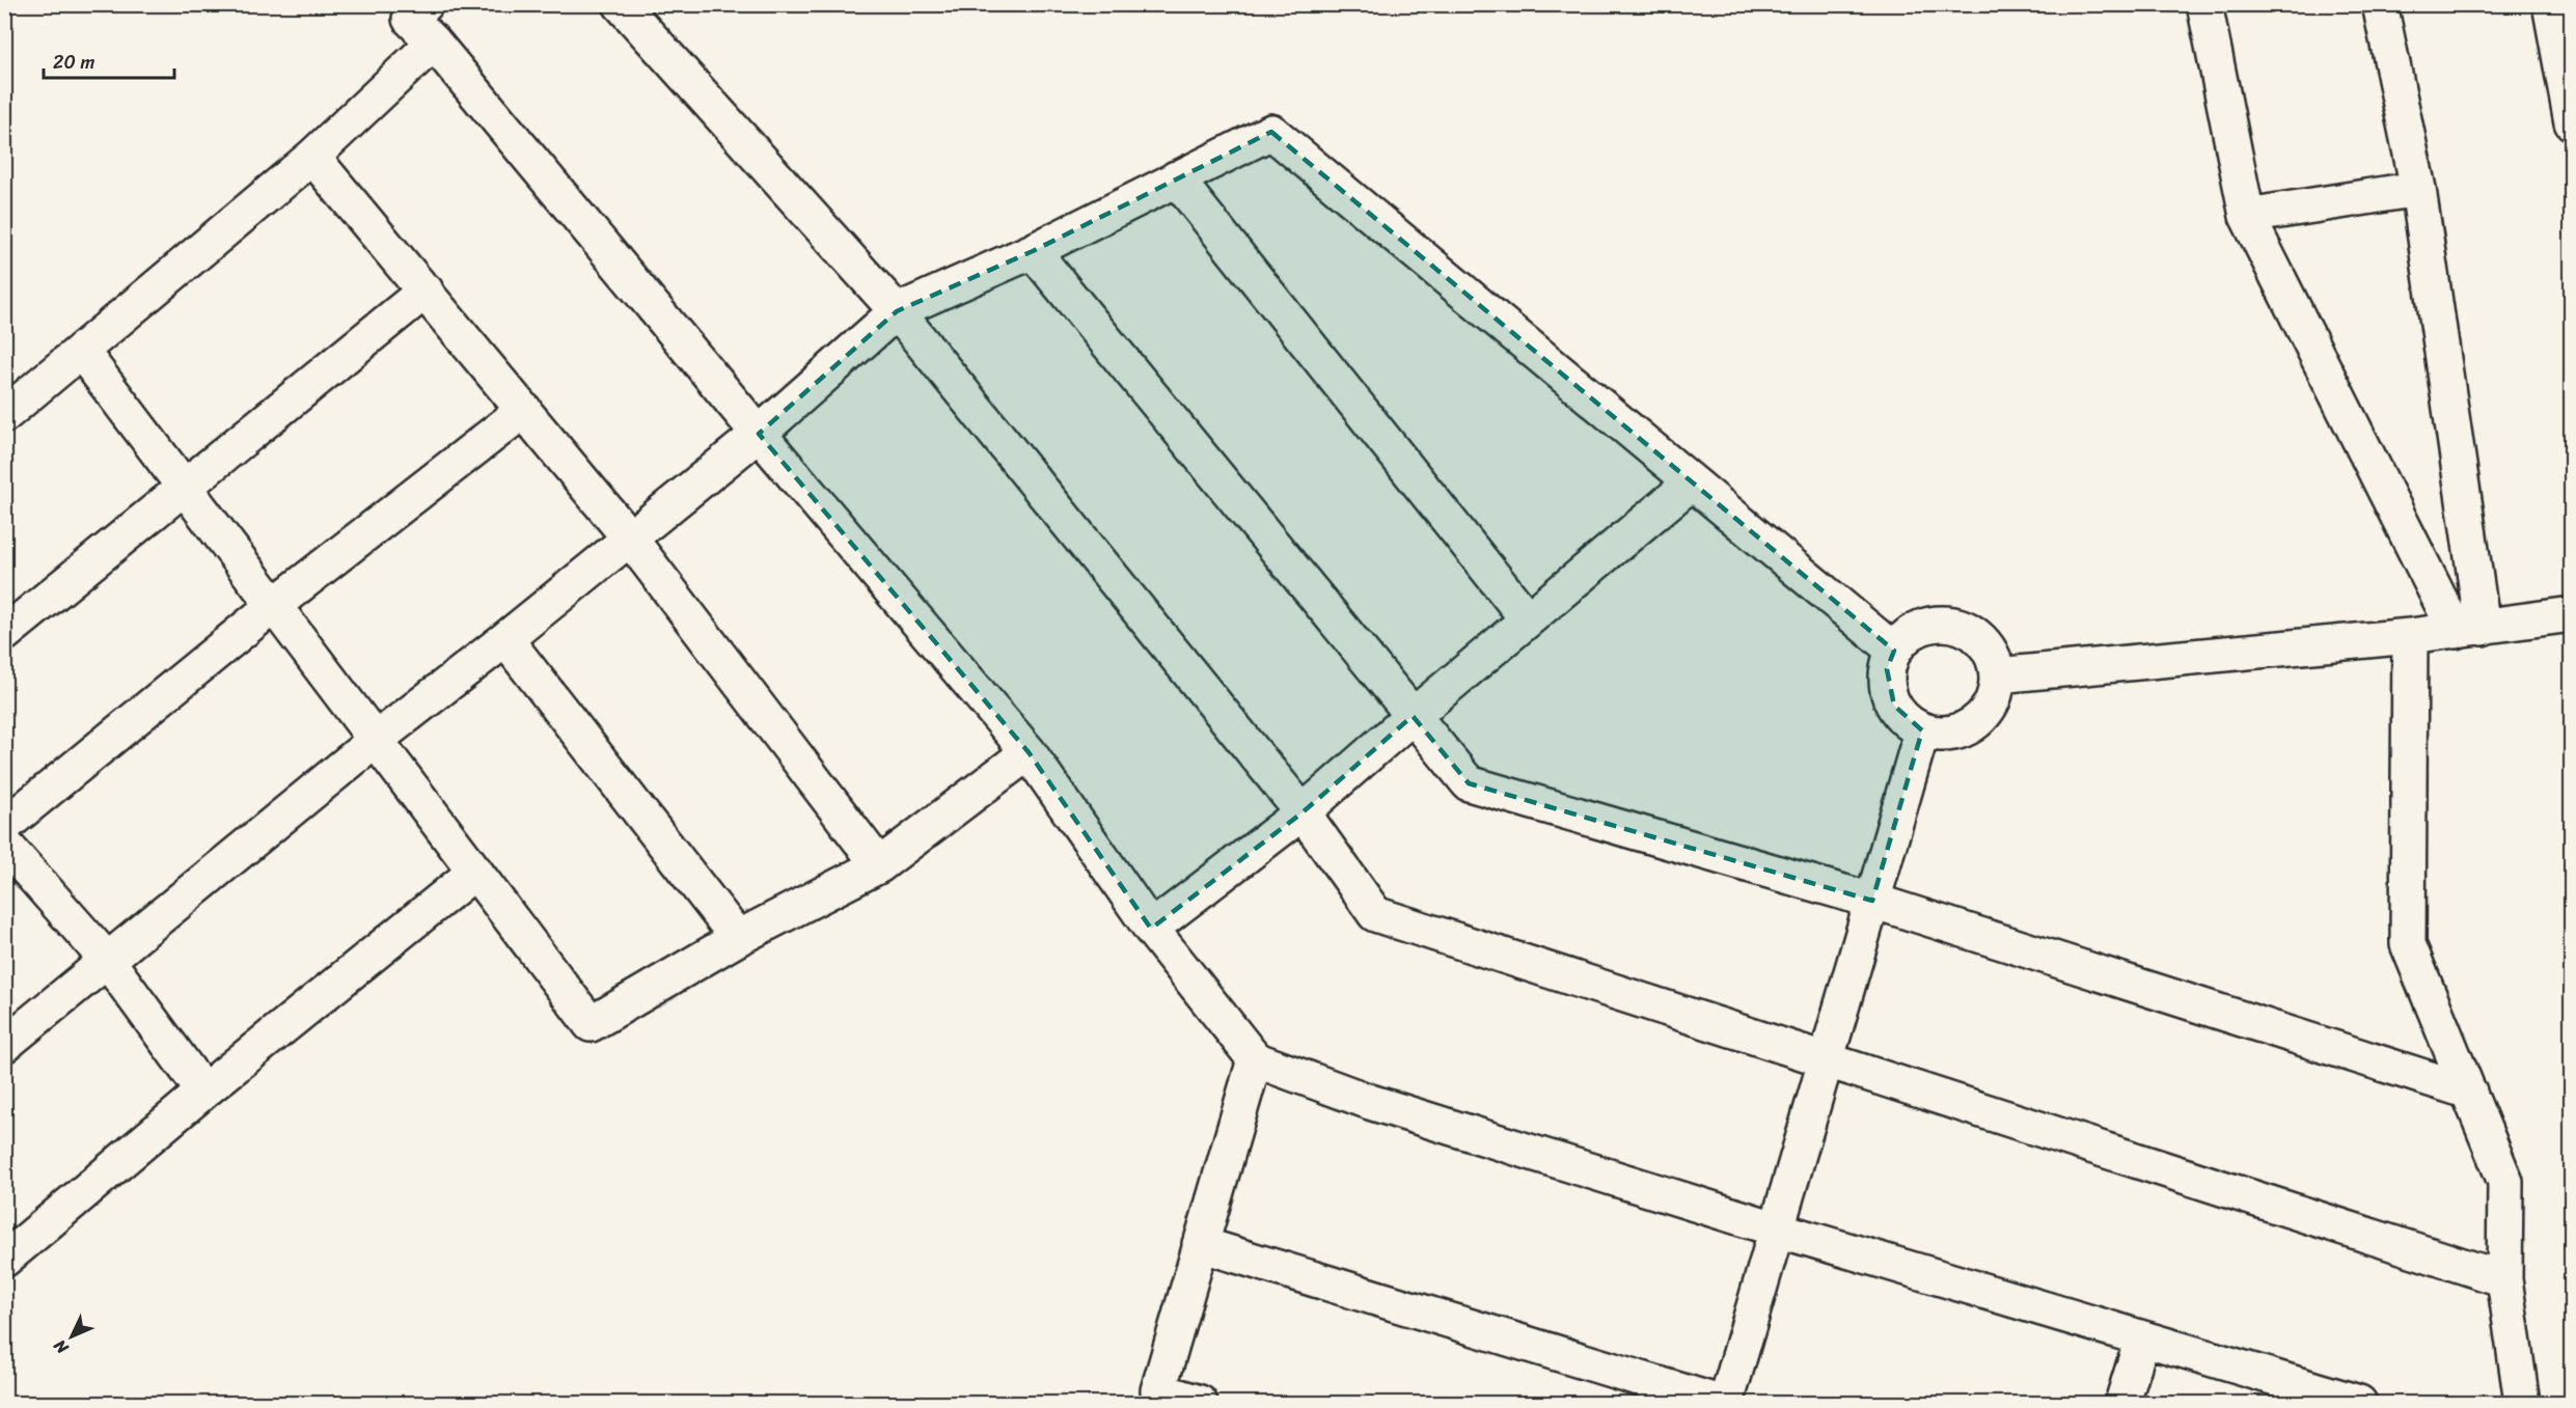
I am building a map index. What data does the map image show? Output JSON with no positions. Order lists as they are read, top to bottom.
{
  "scale_bar": "20 m",
  "north": "bottom left"
}
